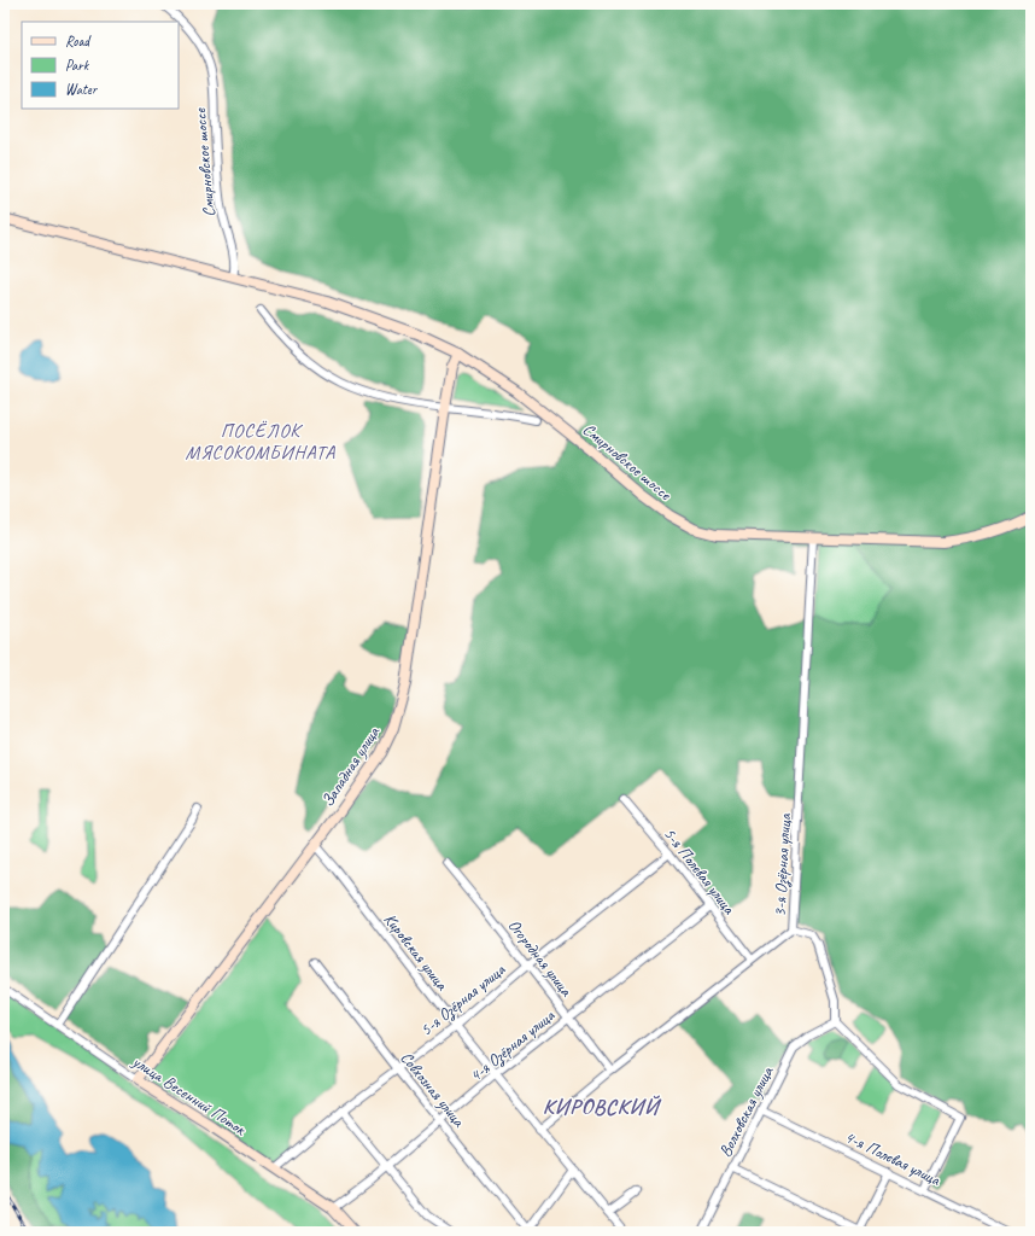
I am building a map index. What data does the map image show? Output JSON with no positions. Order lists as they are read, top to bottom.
{
  "streets": {
    "main road": ["Смирновское шоссе", "Западная улица", "улица Весенний Поток"],
    "street": [
      "3-я Озёрная улица",
      "5-я Полевая улица",
      "Кировская улица",
      "Огородная улица",
      "5-я Озёрная улица",
      "4-я Озёрная улица",
      "Совхозная улица",
      "Волховская улица",
      "4-я Полевая улица"
    ]
  },
  "crossings": [
    ["Смирновское шоссе", "Западная улица"],
    ["Смирновское шоссе", "3-я Озёрная улица"],
    ["Западная улица", "Кировская улица"],
    ["Западная улица", "улица Весенний Поток"],
    ["3-я Озёрная улица", "5-я Полевая улица"],
    ["3-я Озёрная улица", "Кировская улица"],
    ["3-я Озёрная улица", "Огородная улица"],
    ["5-я Полевая улица", "5-я Озёрная улица"],
    ["5-я Полевая улица", "4-я Озёрная улица"],
    ["Кировская улица", "5-я Озёрная улица"],
    ["Кировская улица", "4-я Озёрная улица"],
    ["Огородная улица", "5-я Озёрная улица"],
    ["Огородная улица", "4-я Озёрная улица"],
    ["5-я Озёрная улица", "Совхозная улица"],
    ["5-я Озёрная улица", "улица Весенний Поток"],
    ["4-я Озёрная улица", "Совхозная улица"],
    ["4-я Озёрная улица", "улица Весенний Поток"],
    ["Волховская улица", "4-я Полевая улица"]
  ],
  "districts": ["ПОСЁЛОК МЯСОКОМБИНАТА", "КИРОВСКИЙ"],
  "legend": ["Road", "Park", "Water"]
}
